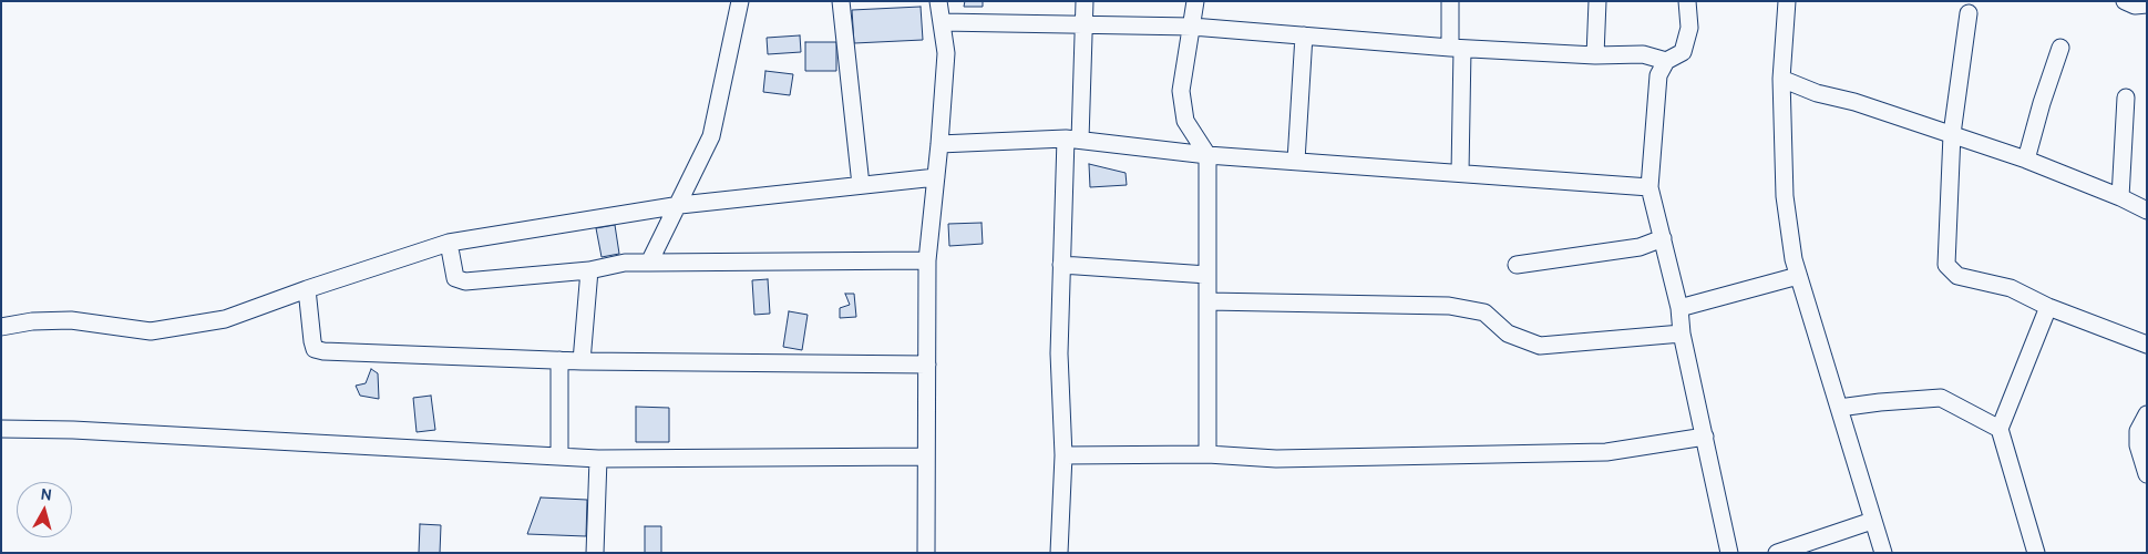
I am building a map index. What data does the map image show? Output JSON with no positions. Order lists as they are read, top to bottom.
{
  "north": "top"
}
